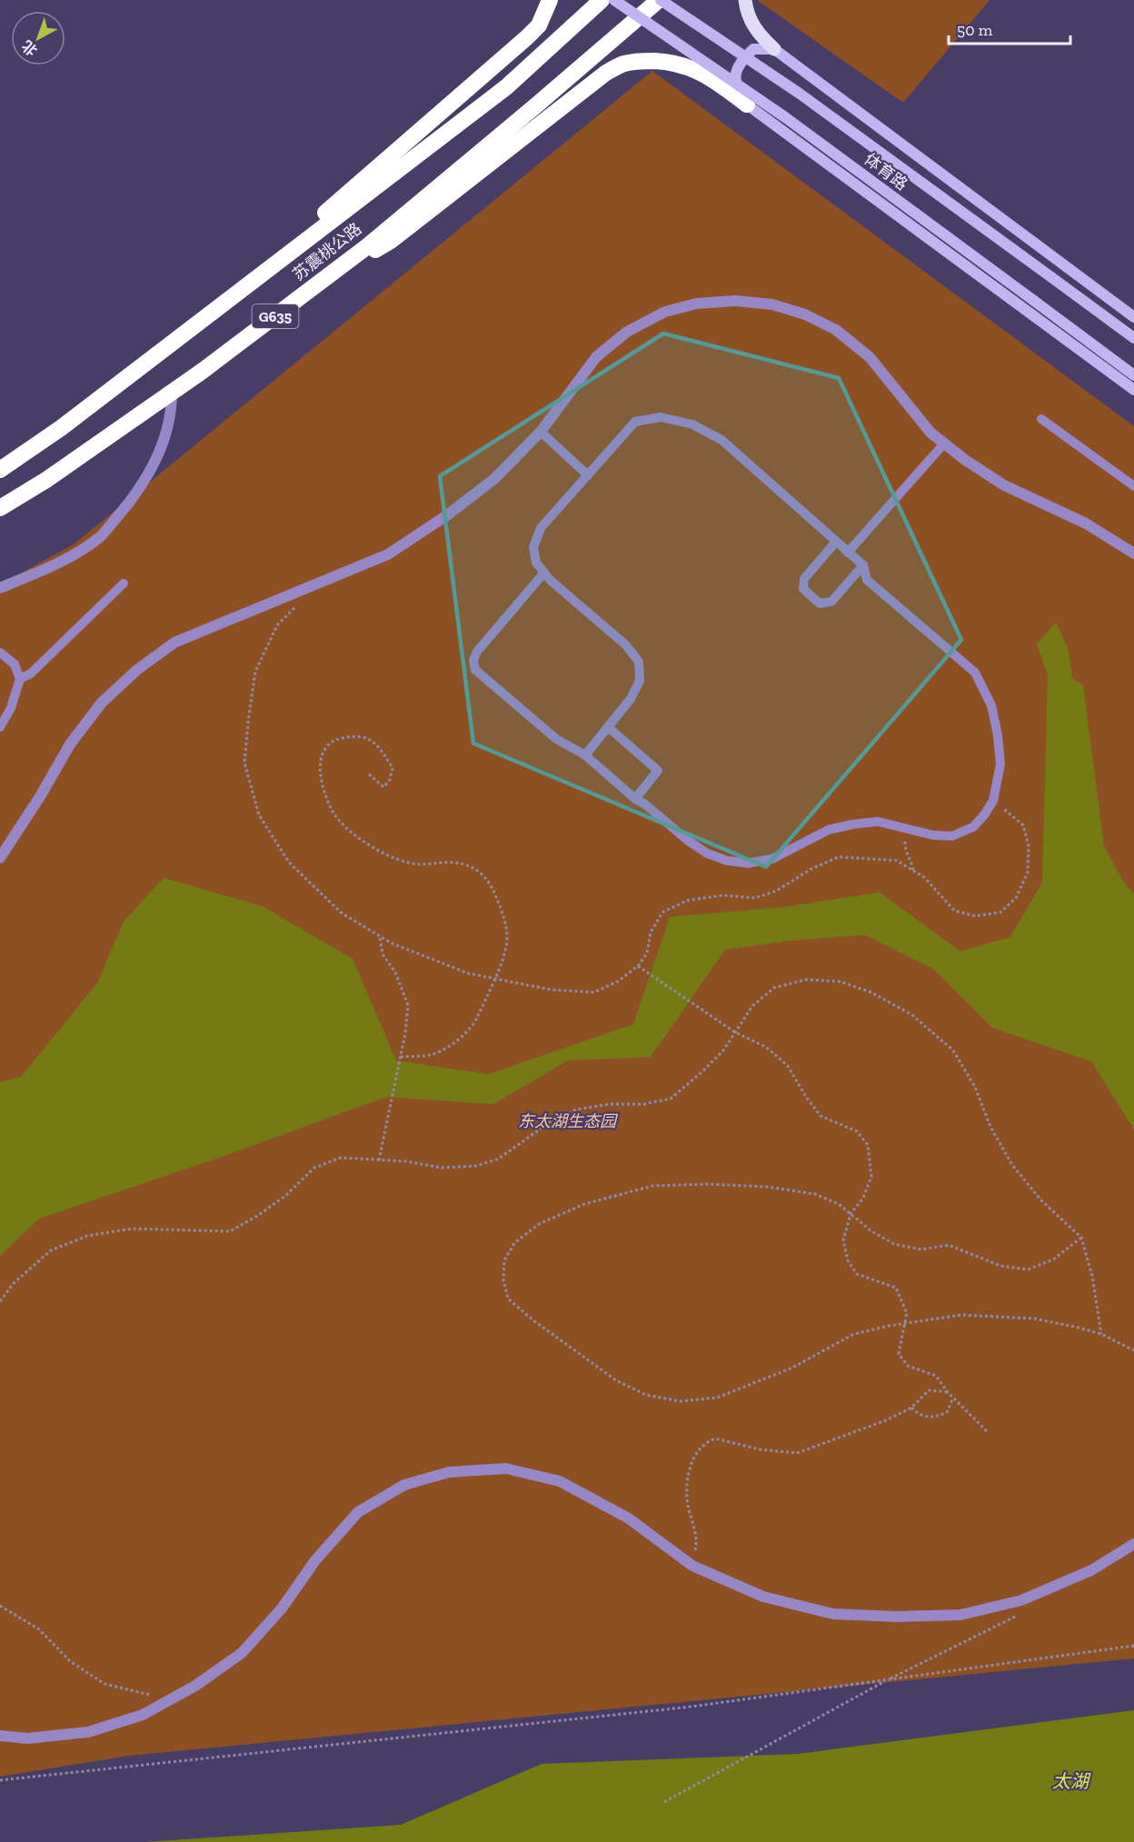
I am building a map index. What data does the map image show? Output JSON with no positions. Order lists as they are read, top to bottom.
{
  "streets": {
    "highway": ["苏震桃公路", "G635"],
    "main road": ["体育路"]
  },
  "crossings": [
    ["体育路", "苏震桃公路"]
  ],
  "water": ["太湖"],
  "parks": ["东太湖生态园"],
  "scale_bar": "50 m",
  "north": "bottom left"
}
